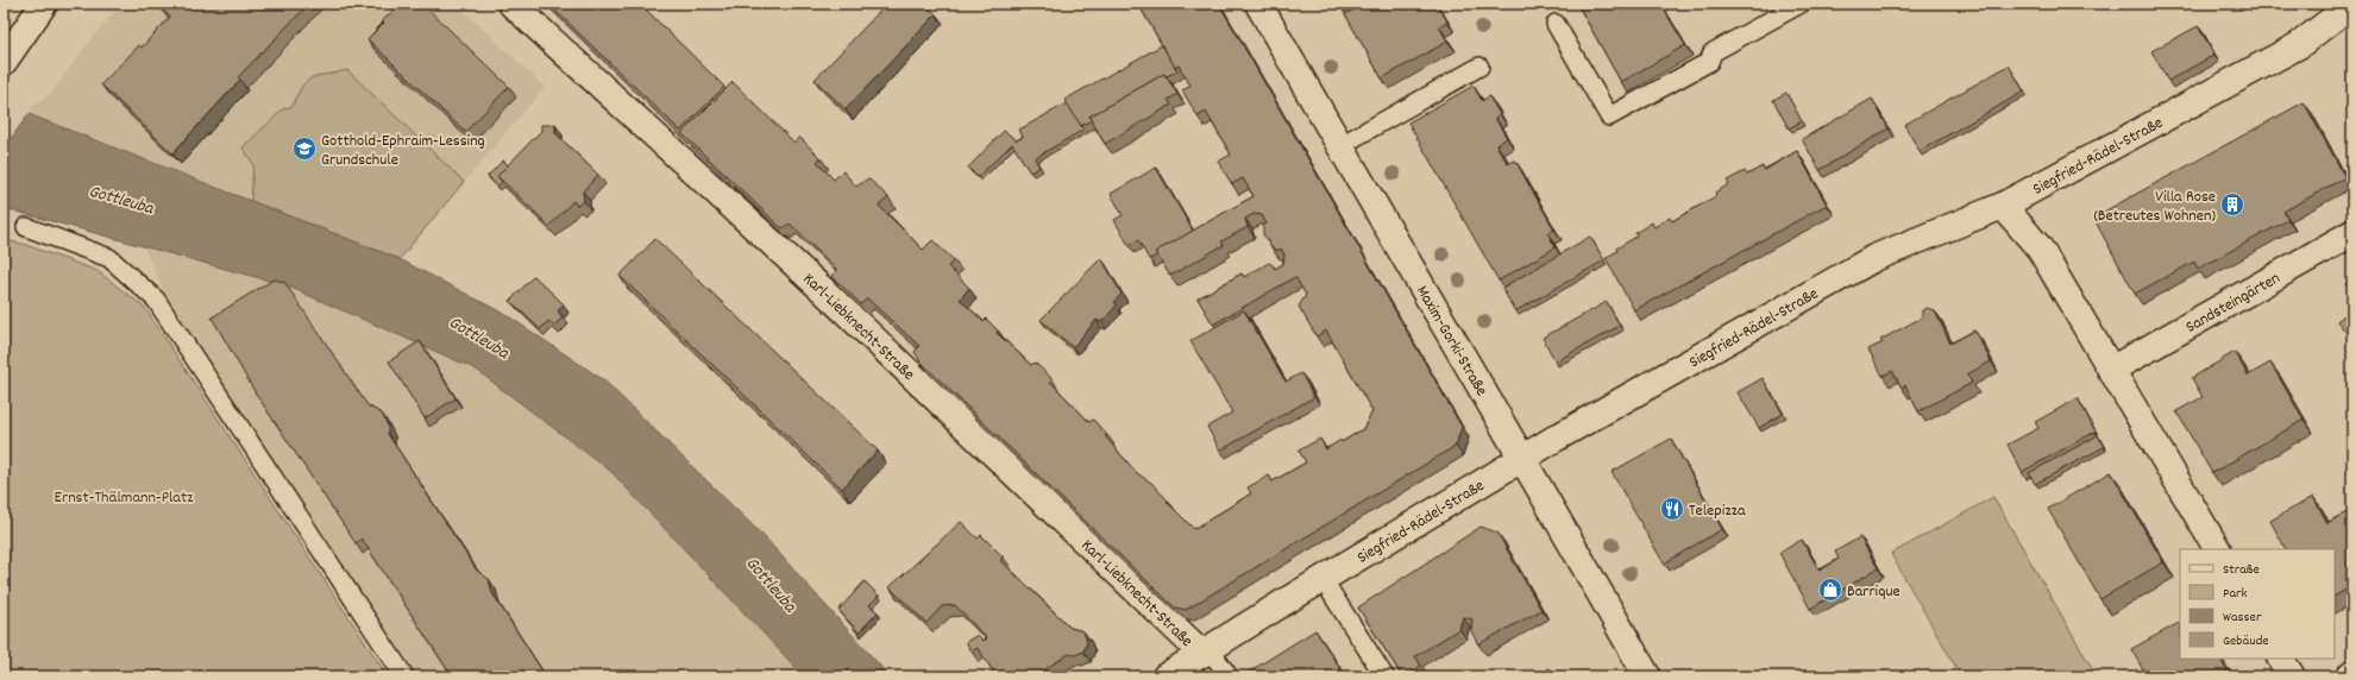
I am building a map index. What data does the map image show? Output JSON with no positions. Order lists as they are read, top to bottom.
{
  "streets": {
    "street": [
      "Siegfried-Rädel-Straße",
      "Sandsteingärten",
      "Karl-Liebknecht-Straße",
      "Maxim-Gorki-Straße"
    ]
  },
  "crossings": [
    ["Siegfried-Rädel-Straße", "Karl-Liebknecht-Straße"],
    ["Siegfried-Rädel-Straße", "Maxim-Gorki-Straße"]
  ],
  "water": ["Gottleuba"],
  "parks": ["Ernst-Thälmann-Platz"],
  "places": {
    "school or university": ["Gotthold-Ephraim-Lessing Grundschule"],
    "building": ["Villa Rose (Betreutes Wohnen)"],
    "restaurant": ["Telepizza"],
    "shop": ["Barrique"]
  },
  "legend": [
    "Straße",
    "Park",
    "Wasser",
    "Gebäude"
  ]
}
